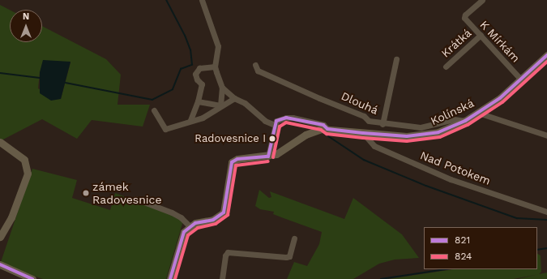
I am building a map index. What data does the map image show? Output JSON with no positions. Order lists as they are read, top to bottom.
{
  "streets": {
    "street": [
      "K Mírkám",
      "Krátká",
      "Dlouhá",
      "Kolínská",
      "Nad Potokem"
    ]
  },
  "crossings": [
    ["K Mírkám", "Krátká"],
    ["K Mírkám", "Kolínská"],
    ["Dlouhá", "Kolínská"],
    ["Kolínská", "Nad Potokem"]
  ],
  "places": ["Radovesnice I", "zámek Radovesnice"],
  "lines": ["transit line 821", "transit line 824"],
  "legend": ["821", "824"],
  "north": "top"
}
